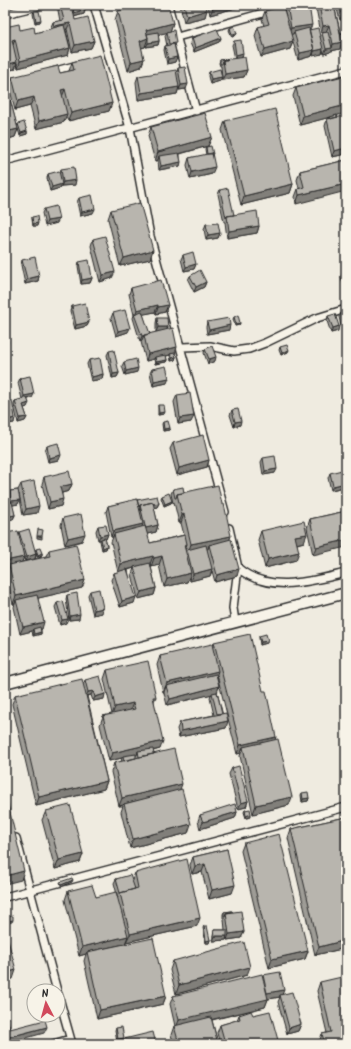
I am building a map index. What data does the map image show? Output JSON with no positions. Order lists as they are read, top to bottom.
{
  "north": "top"
}
